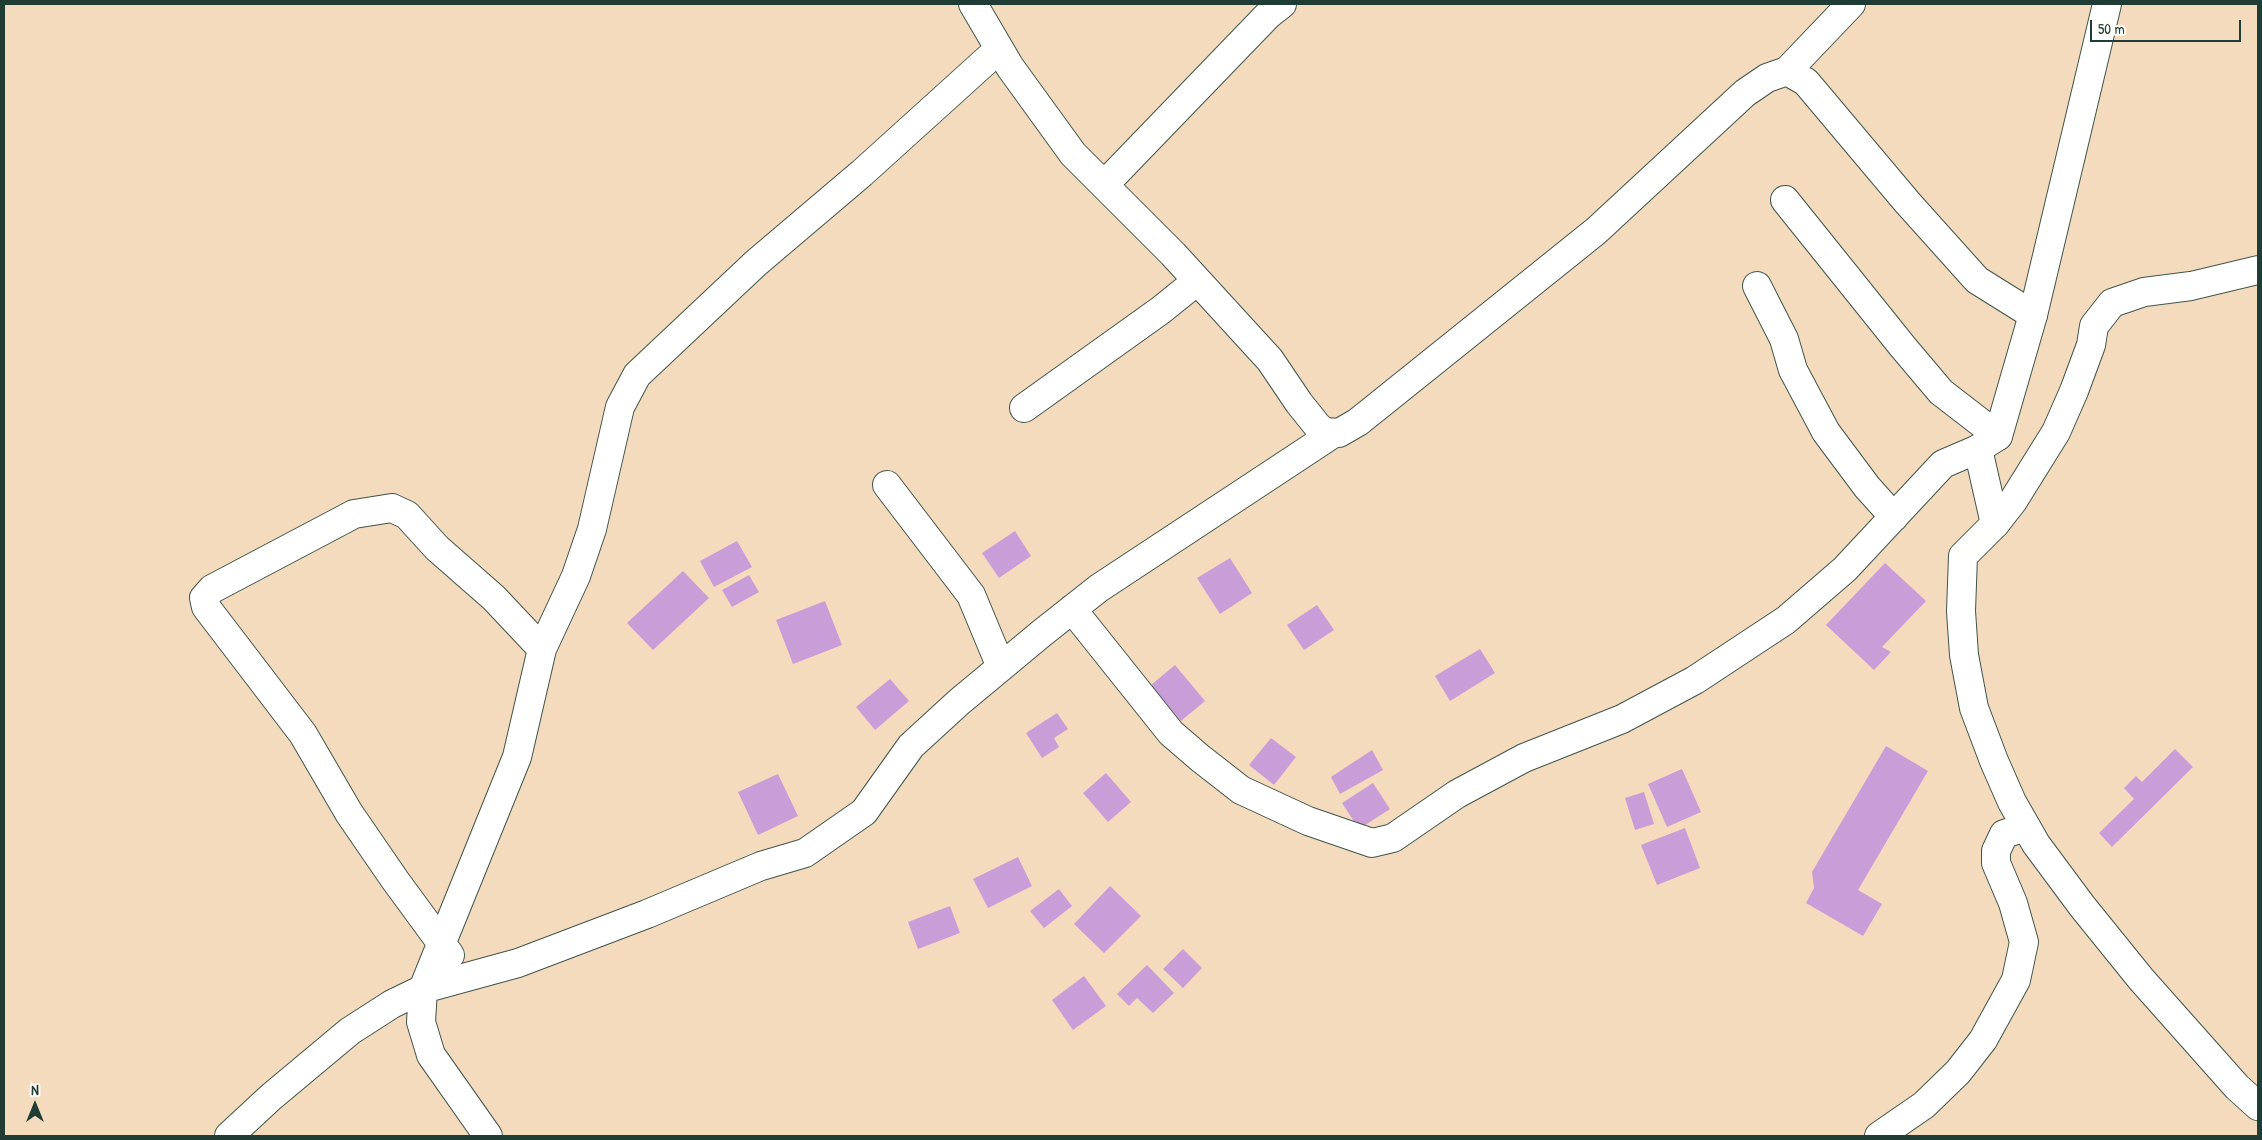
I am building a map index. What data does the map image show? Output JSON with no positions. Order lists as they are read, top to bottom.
{
  "scale_bar": "50 m",
  "north": "top"
}
